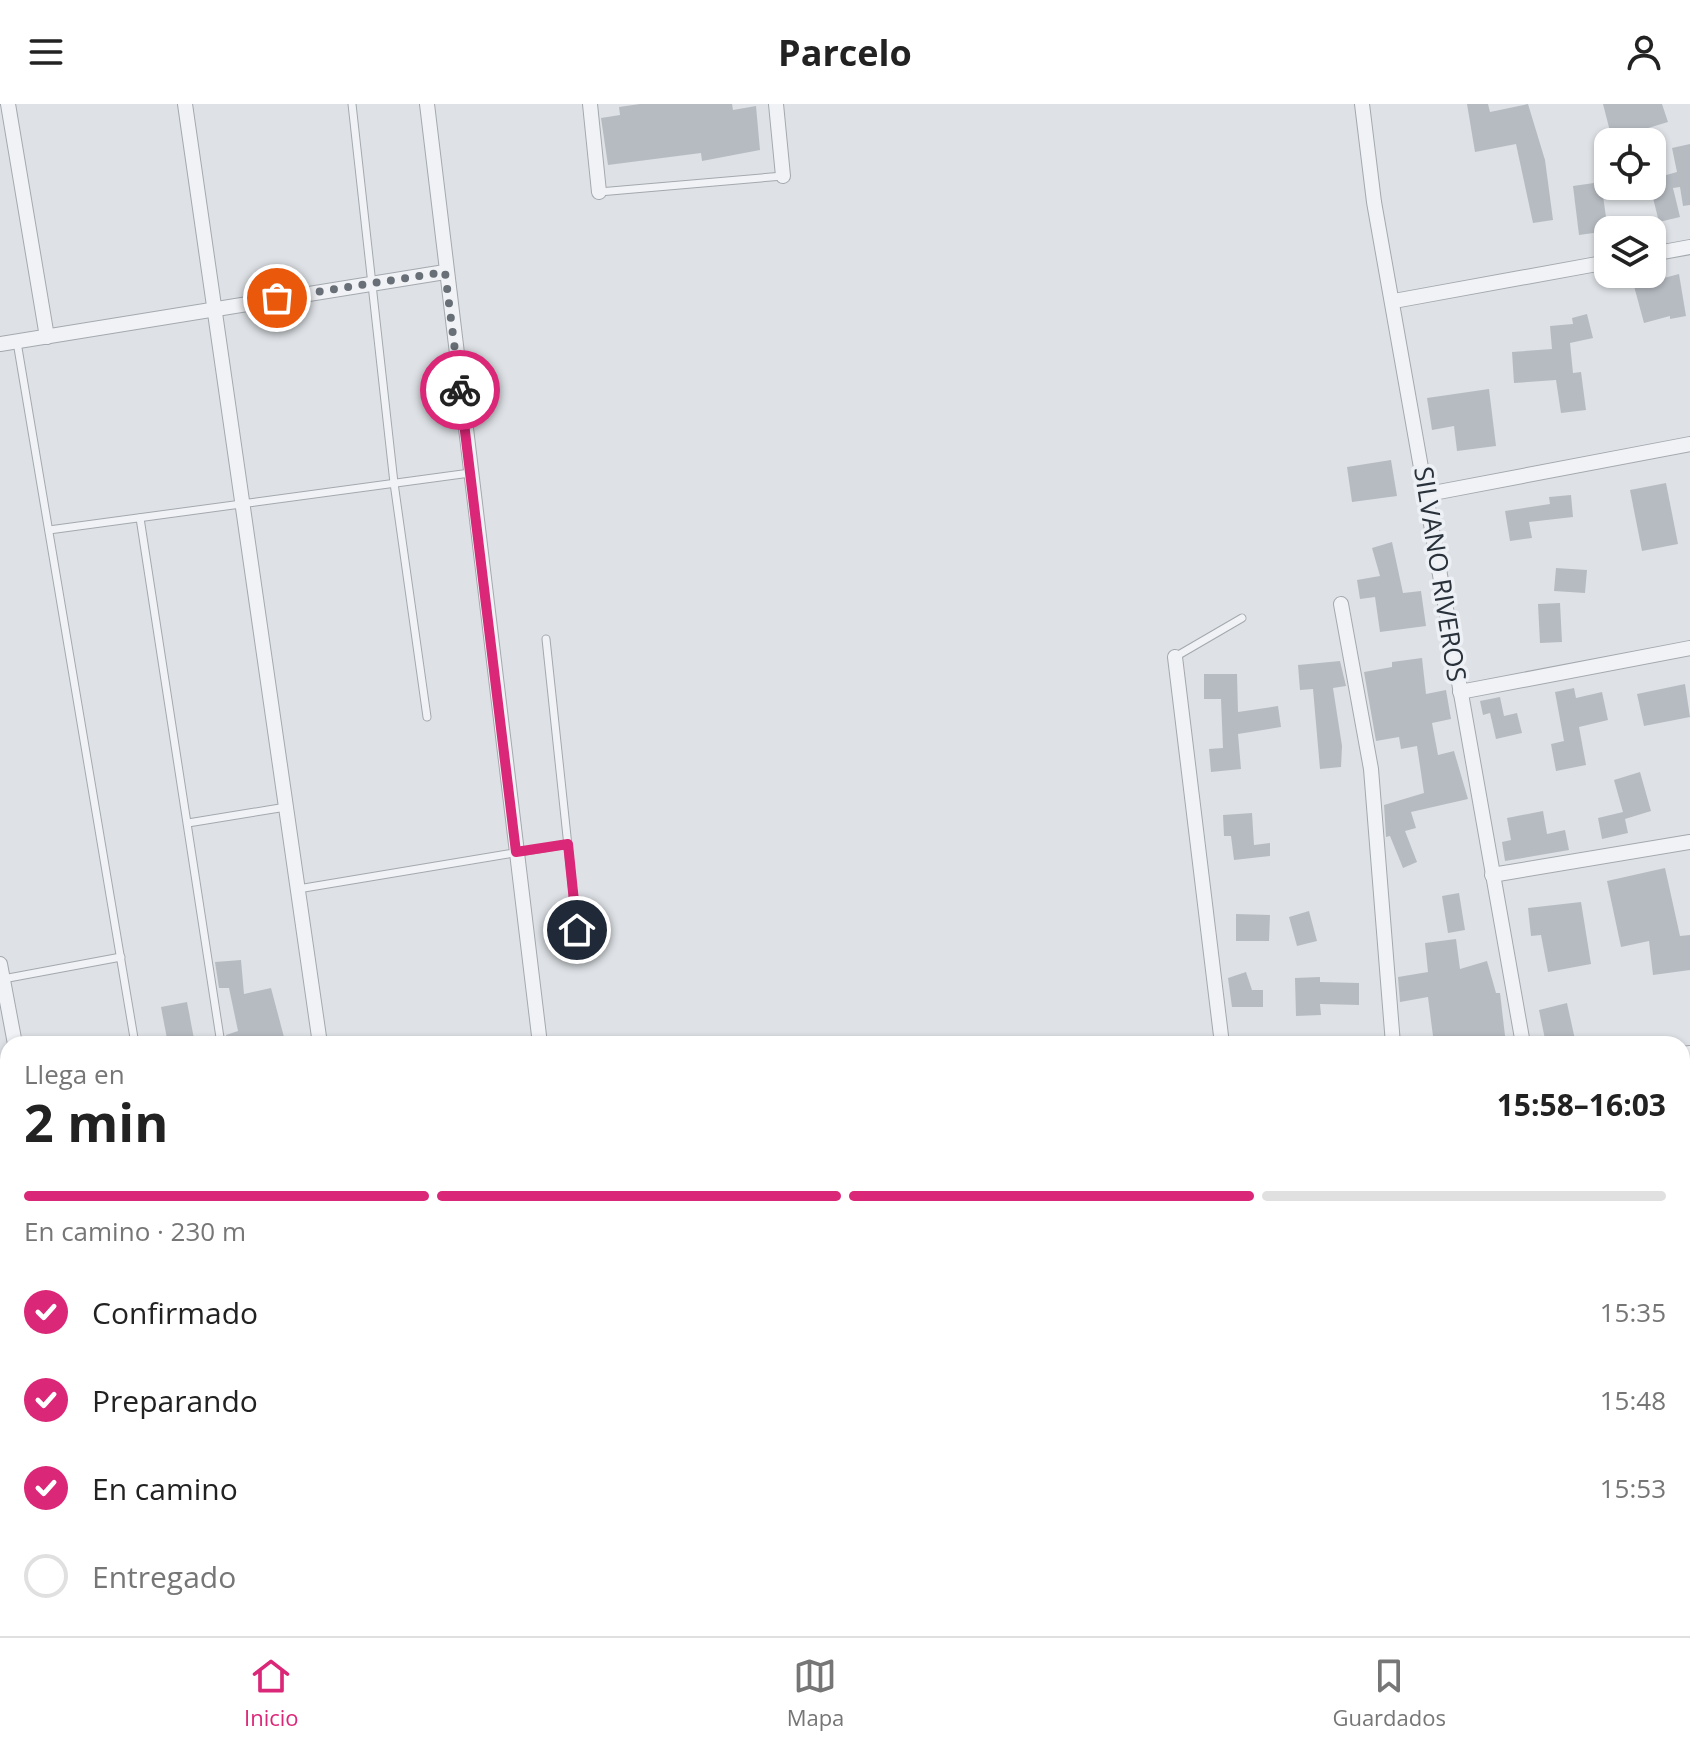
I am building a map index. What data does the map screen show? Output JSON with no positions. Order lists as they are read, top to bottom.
{
  "streets": {
    "street": ["SILVANO RIVEROS"]
  },
  "page": {
    "header": "Parcelo",
    "heading": ["2 min", "Llega en", "15:58–16:03"],
    "bar": "En camino · 230 m",
    "list": [
      ["Confirmado", "15:35"],
      ["Preparando", "15:48"],
      ["En camino", "15:53"],
      "Entregado"
    ],
    "tabs": ["Inicio", "Mapa", "Guardados"]
  }
}
